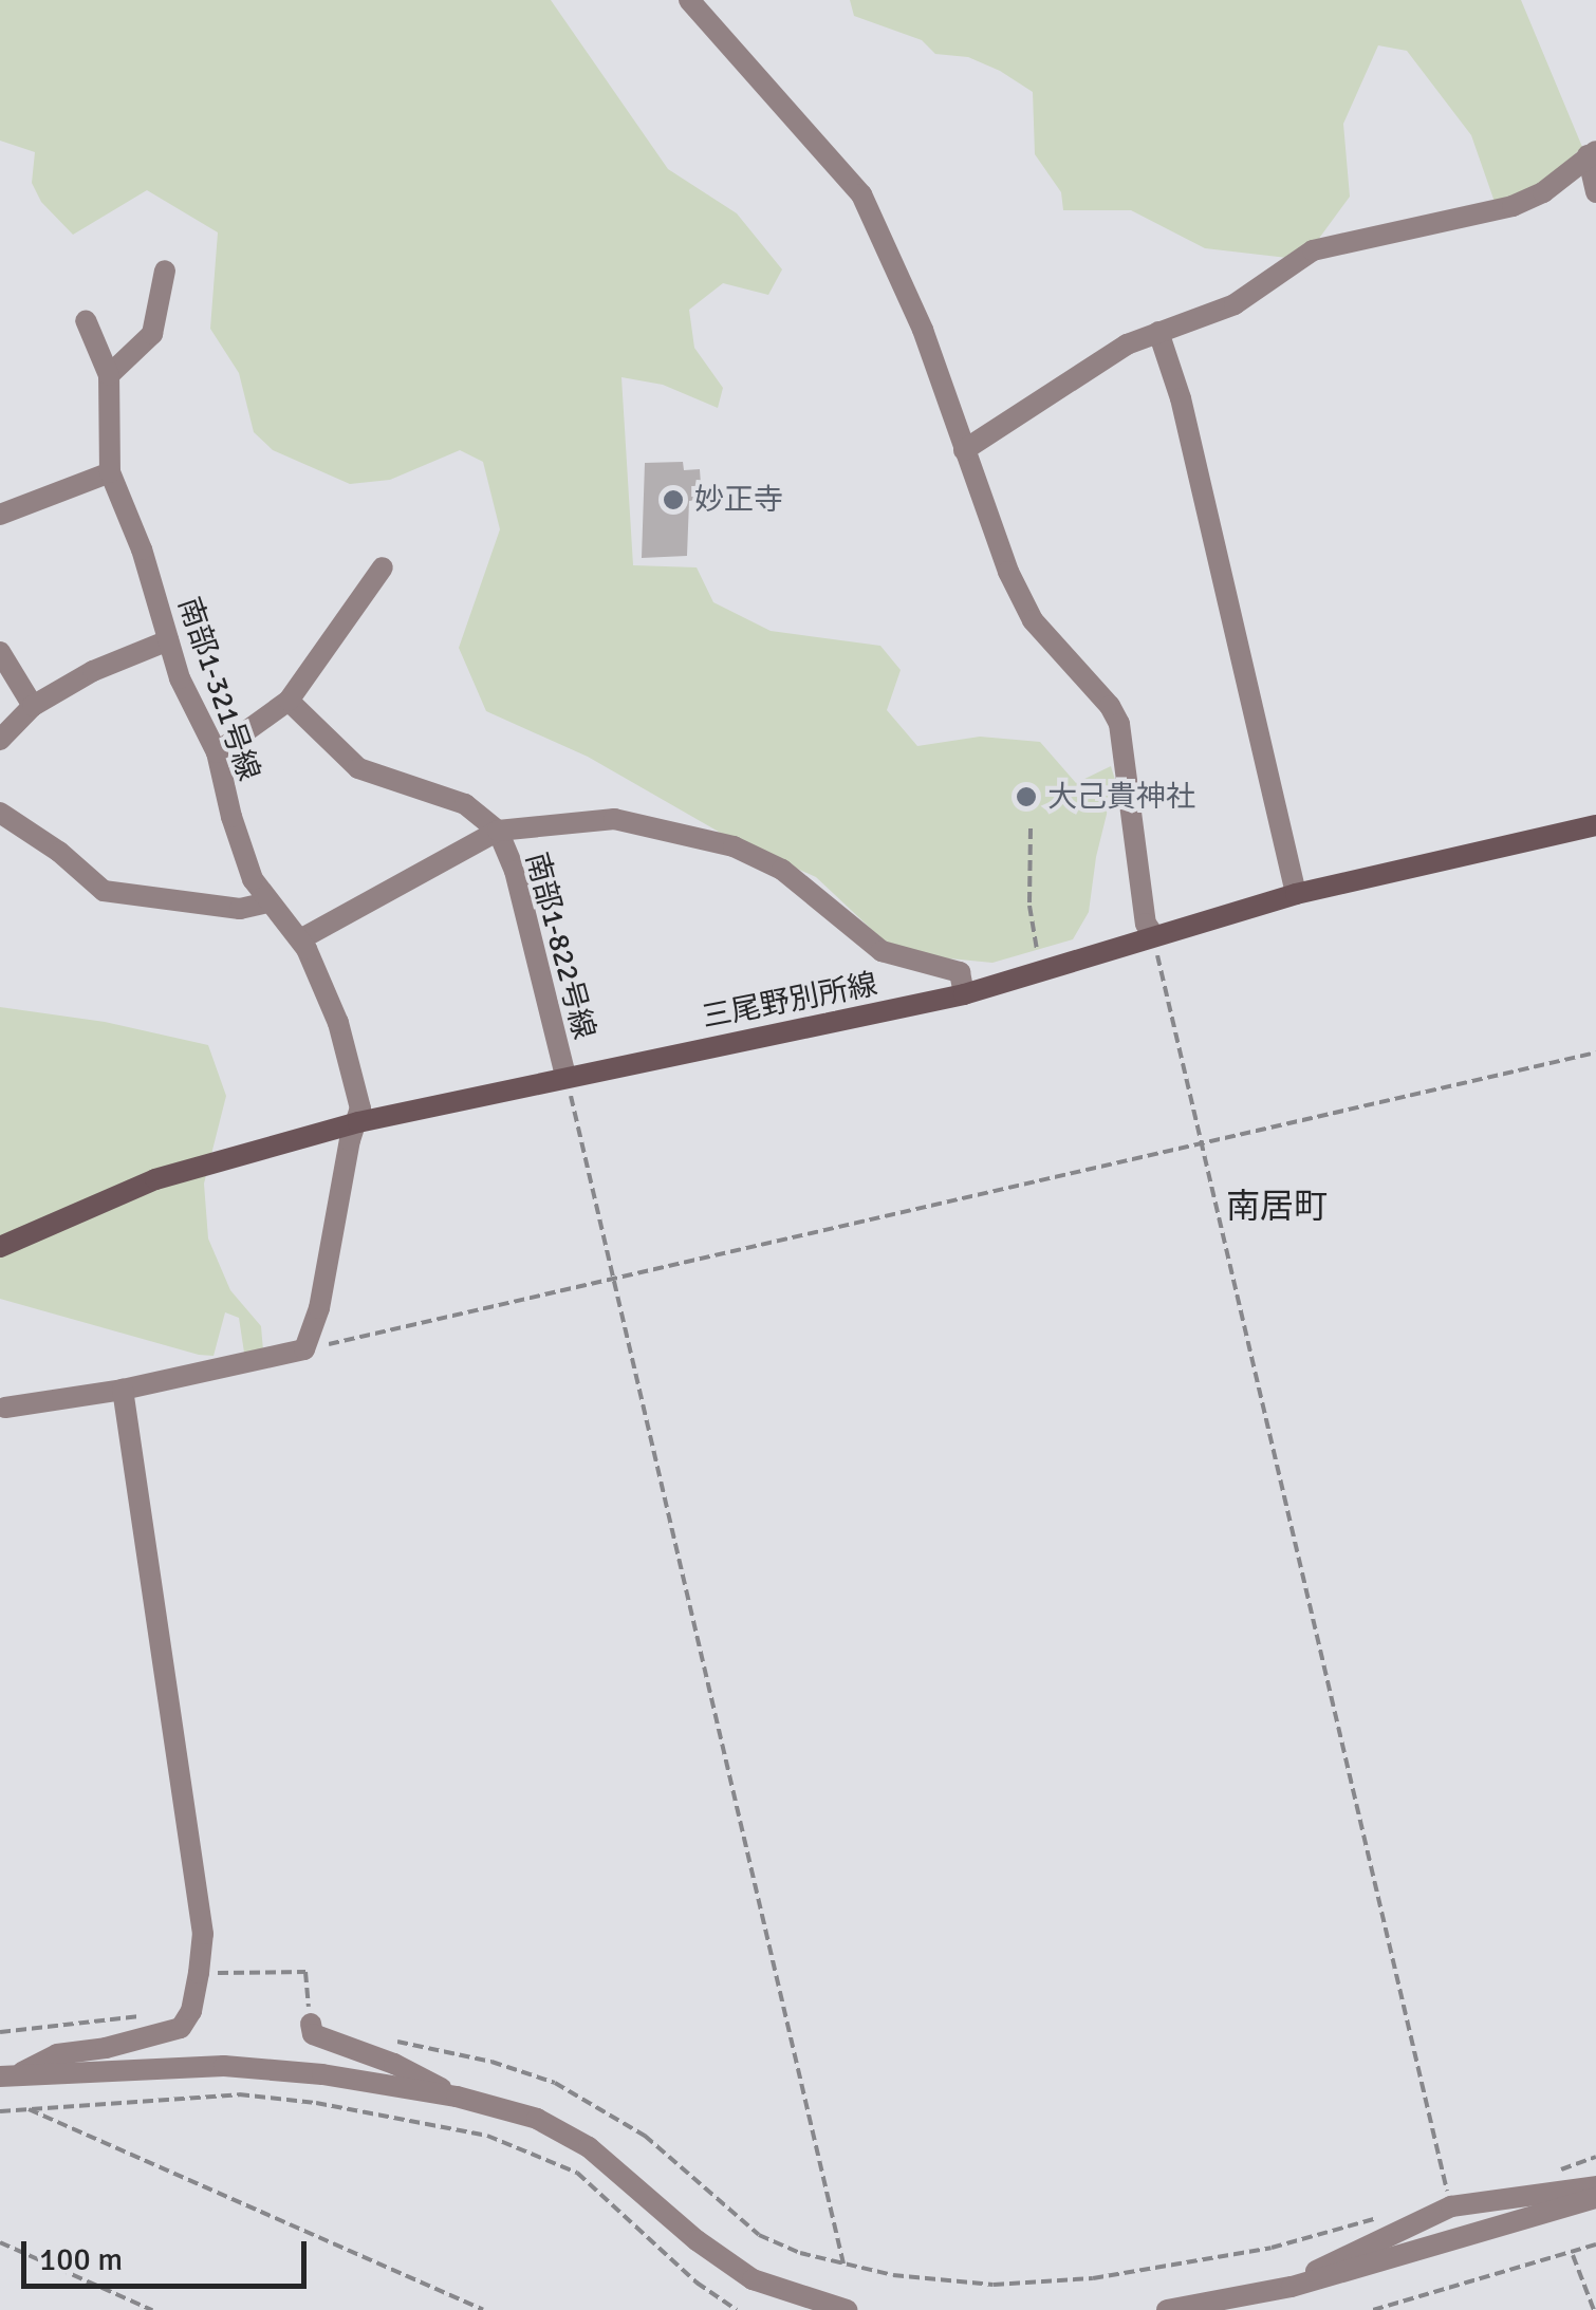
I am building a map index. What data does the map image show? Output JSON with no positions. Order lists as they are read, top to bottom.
{
  "streets": {
    "main road": ["三尾野別所線"],
    "street": ["南部1-321号線", "南部1-822号線"]
  },
  "crossings": [
    ["南部1-321号線", "三尾野別所線"],
    ["南部1-822号線", "三尾野別所線"]
  ],
  "districts": ["南居町"],
  "places": ["妙正寺", "大己貴神社"],
  "scale_bar": "100 m"
}
